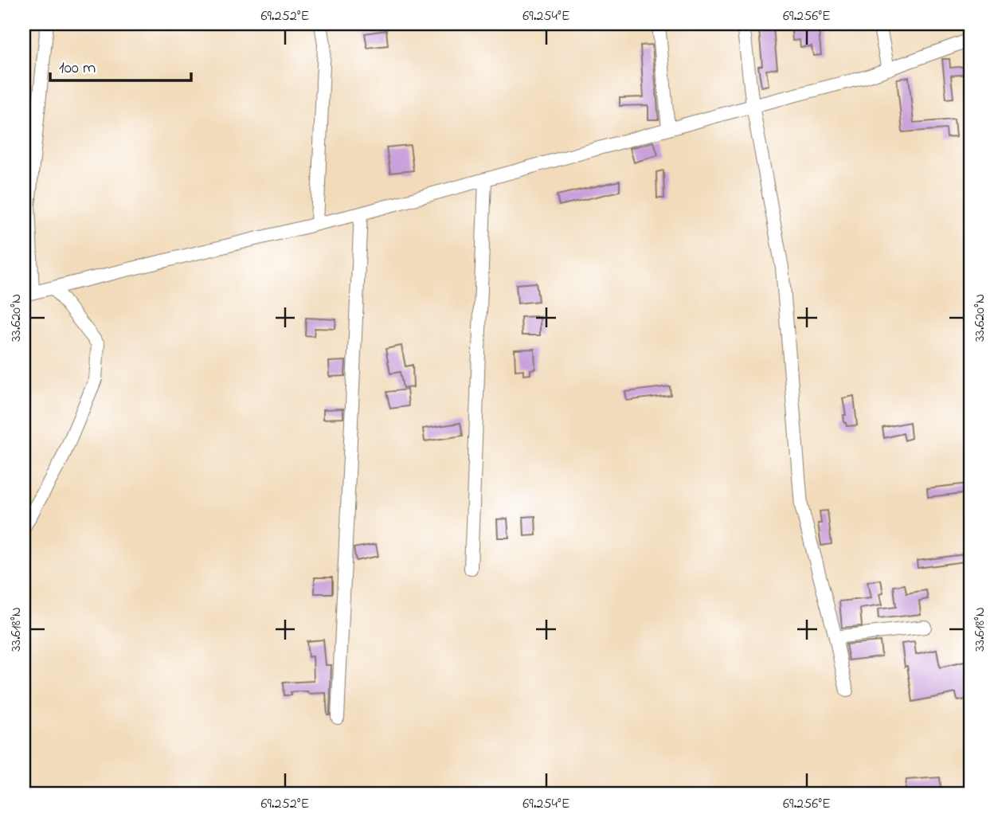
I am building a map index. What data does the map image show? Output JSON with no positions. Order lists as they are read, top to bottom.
{
  "scale_bar": "100 m",
  "coordinates": [
    "69.252°E",
    "69.254°E",
    "69.256°E",
    "33.620°N",
    "33.618°N"
  ]
}
